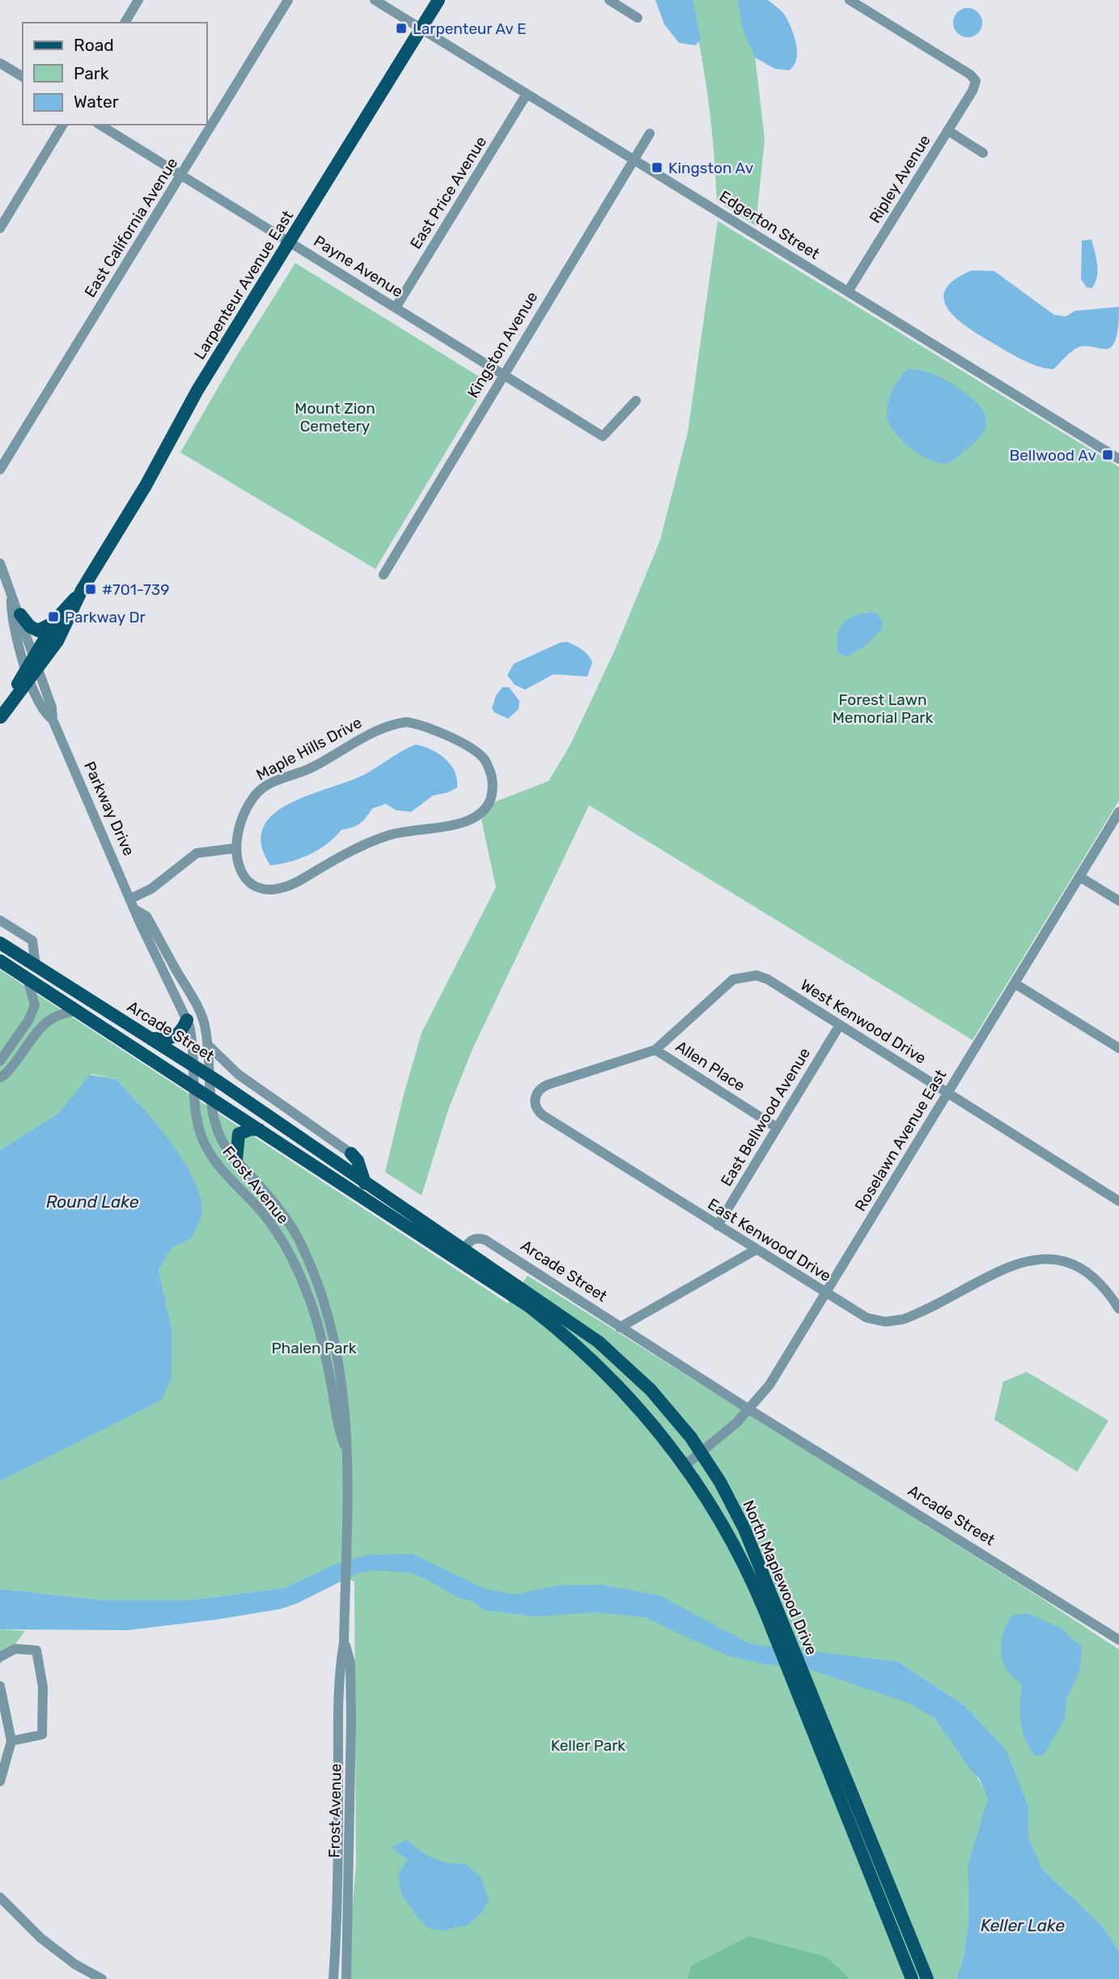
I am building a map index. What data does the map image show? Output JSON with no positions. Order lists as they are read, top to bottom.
{
  "streets": {
    "main road": ["Larpenteur Avenue East", "Arcade Street", "North Maplewood Drive"],
    "street": [
      "Ripley Avenue",
      "East Price Avenue",
      "Edgerton Street",
      "East California Avenue",
      "Payne Avenue",
      "Kingston Avenue",
      "Maple Hills Drive",
      "Parkway Drive",
      "West Kenwood Drive",
      "Allen Place",
      "East Bellwood Avenue",
      "Roselawn Avenue East",
      "Frost Avenue",
      "East Kenwood Drive"
    ]
  },
  "crossings": [
    ["Ripley Avenue", "Edgerton Street"],
    ["East Price Avenue", "Edgerton Street"],
    ["East Price Avenue", "Payne Avenue"],
    ["Edgerton Street", "Larpenteur Avenue East"],
    ["Edgerton Street", "Kingston Avenue"],
    ["East California Avenue", "Payne Avenue"],
    ["Payne Avenue", "Larpenteur Avenue East"],
    ["Payne Avenue", "Kingston Avenue"],
    ["Larpenteur Avenue East", "Parkway Drive"],
    ["Parkway Drive", "Arcade Street"],
    ["Parkway Drive", "Frost Avenue"],
    ["West Kenwood Drive", "Allen Place"],
    ["West Kenwood Drive", "East Bellwood Avenue"],
    ["West Kenwood Drive", "Roselawn Avenue East"],
    ["West Kenwood Drive", "East Kenwood Drive"],
    ["Arcade Street", "Roselawn Avenue East"],
    ["Arcade Street", "Frost Avenue"],
    ["Arcade Street", "North Maplewood Drive"],
    ["Allen Place", "East Bellwood Avenue"],
    ["Allen Place", "East Kenwood Drive"],
    ["East Bellwood Avenue", "East Kenwood Drive"],
    ["Roselawn Avenue East", "East Kenwood Drive"],
    ["Roselawn Avenue East", "North Maplewood Drive"]
  ],
  "water": ["Round Lake", "Keller Lake"],
  "parks": [
    "Mount Zion Cemetery",
    "Forest Lawn Memorial Park",
    "Phalen Park",
    "Keller Park"
  ],
  "places": {
    "transit": [
      "Larpenteur Av E",
      "Kingston Av",
      "Bellwood Av",
      "#701-739",
      "Parkway Dr"
    ]
  },
  "legend": ["Road", "Park", "Water"]
}
